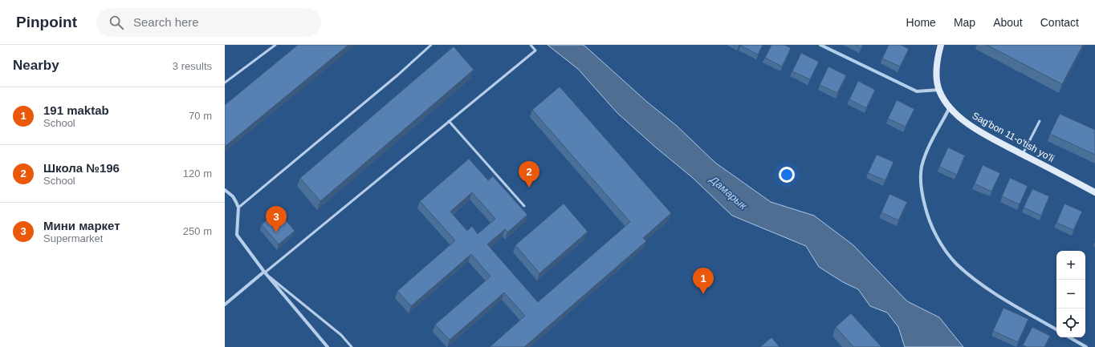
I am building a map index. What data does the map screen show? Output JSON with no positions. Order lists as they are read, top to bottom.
{
  "streets": {
    "main road": ["Sag'bon 11-o'tish yo'li"]
  },
  "water": ["Дамарык"],
  "page": {
    "header": "Pinpoint",
    "search": "Search here",
    "nav": [
      "Home",
      "Map",
      "About",
      "Contact"
    ],
    "heading": ["Nearby", "3 results"],
    "list": [
      {
        "mark": "1",
        "name": "191 maktab",
        "note": "School",
        "value": "70 m"
      },
      {
        "mark": "2",
        "name": "Школа №196",
        "note": "School",
        "value": "120 m"
      },
      {
        "mark": "3",
        "name": "Мини маркет",
        "note": "Supermarket",
        "value": "250 m"
      }
    ],
    "pins": ["2", "3", "1"],
    "map_buttons": ["+", "−"]
  }
}
